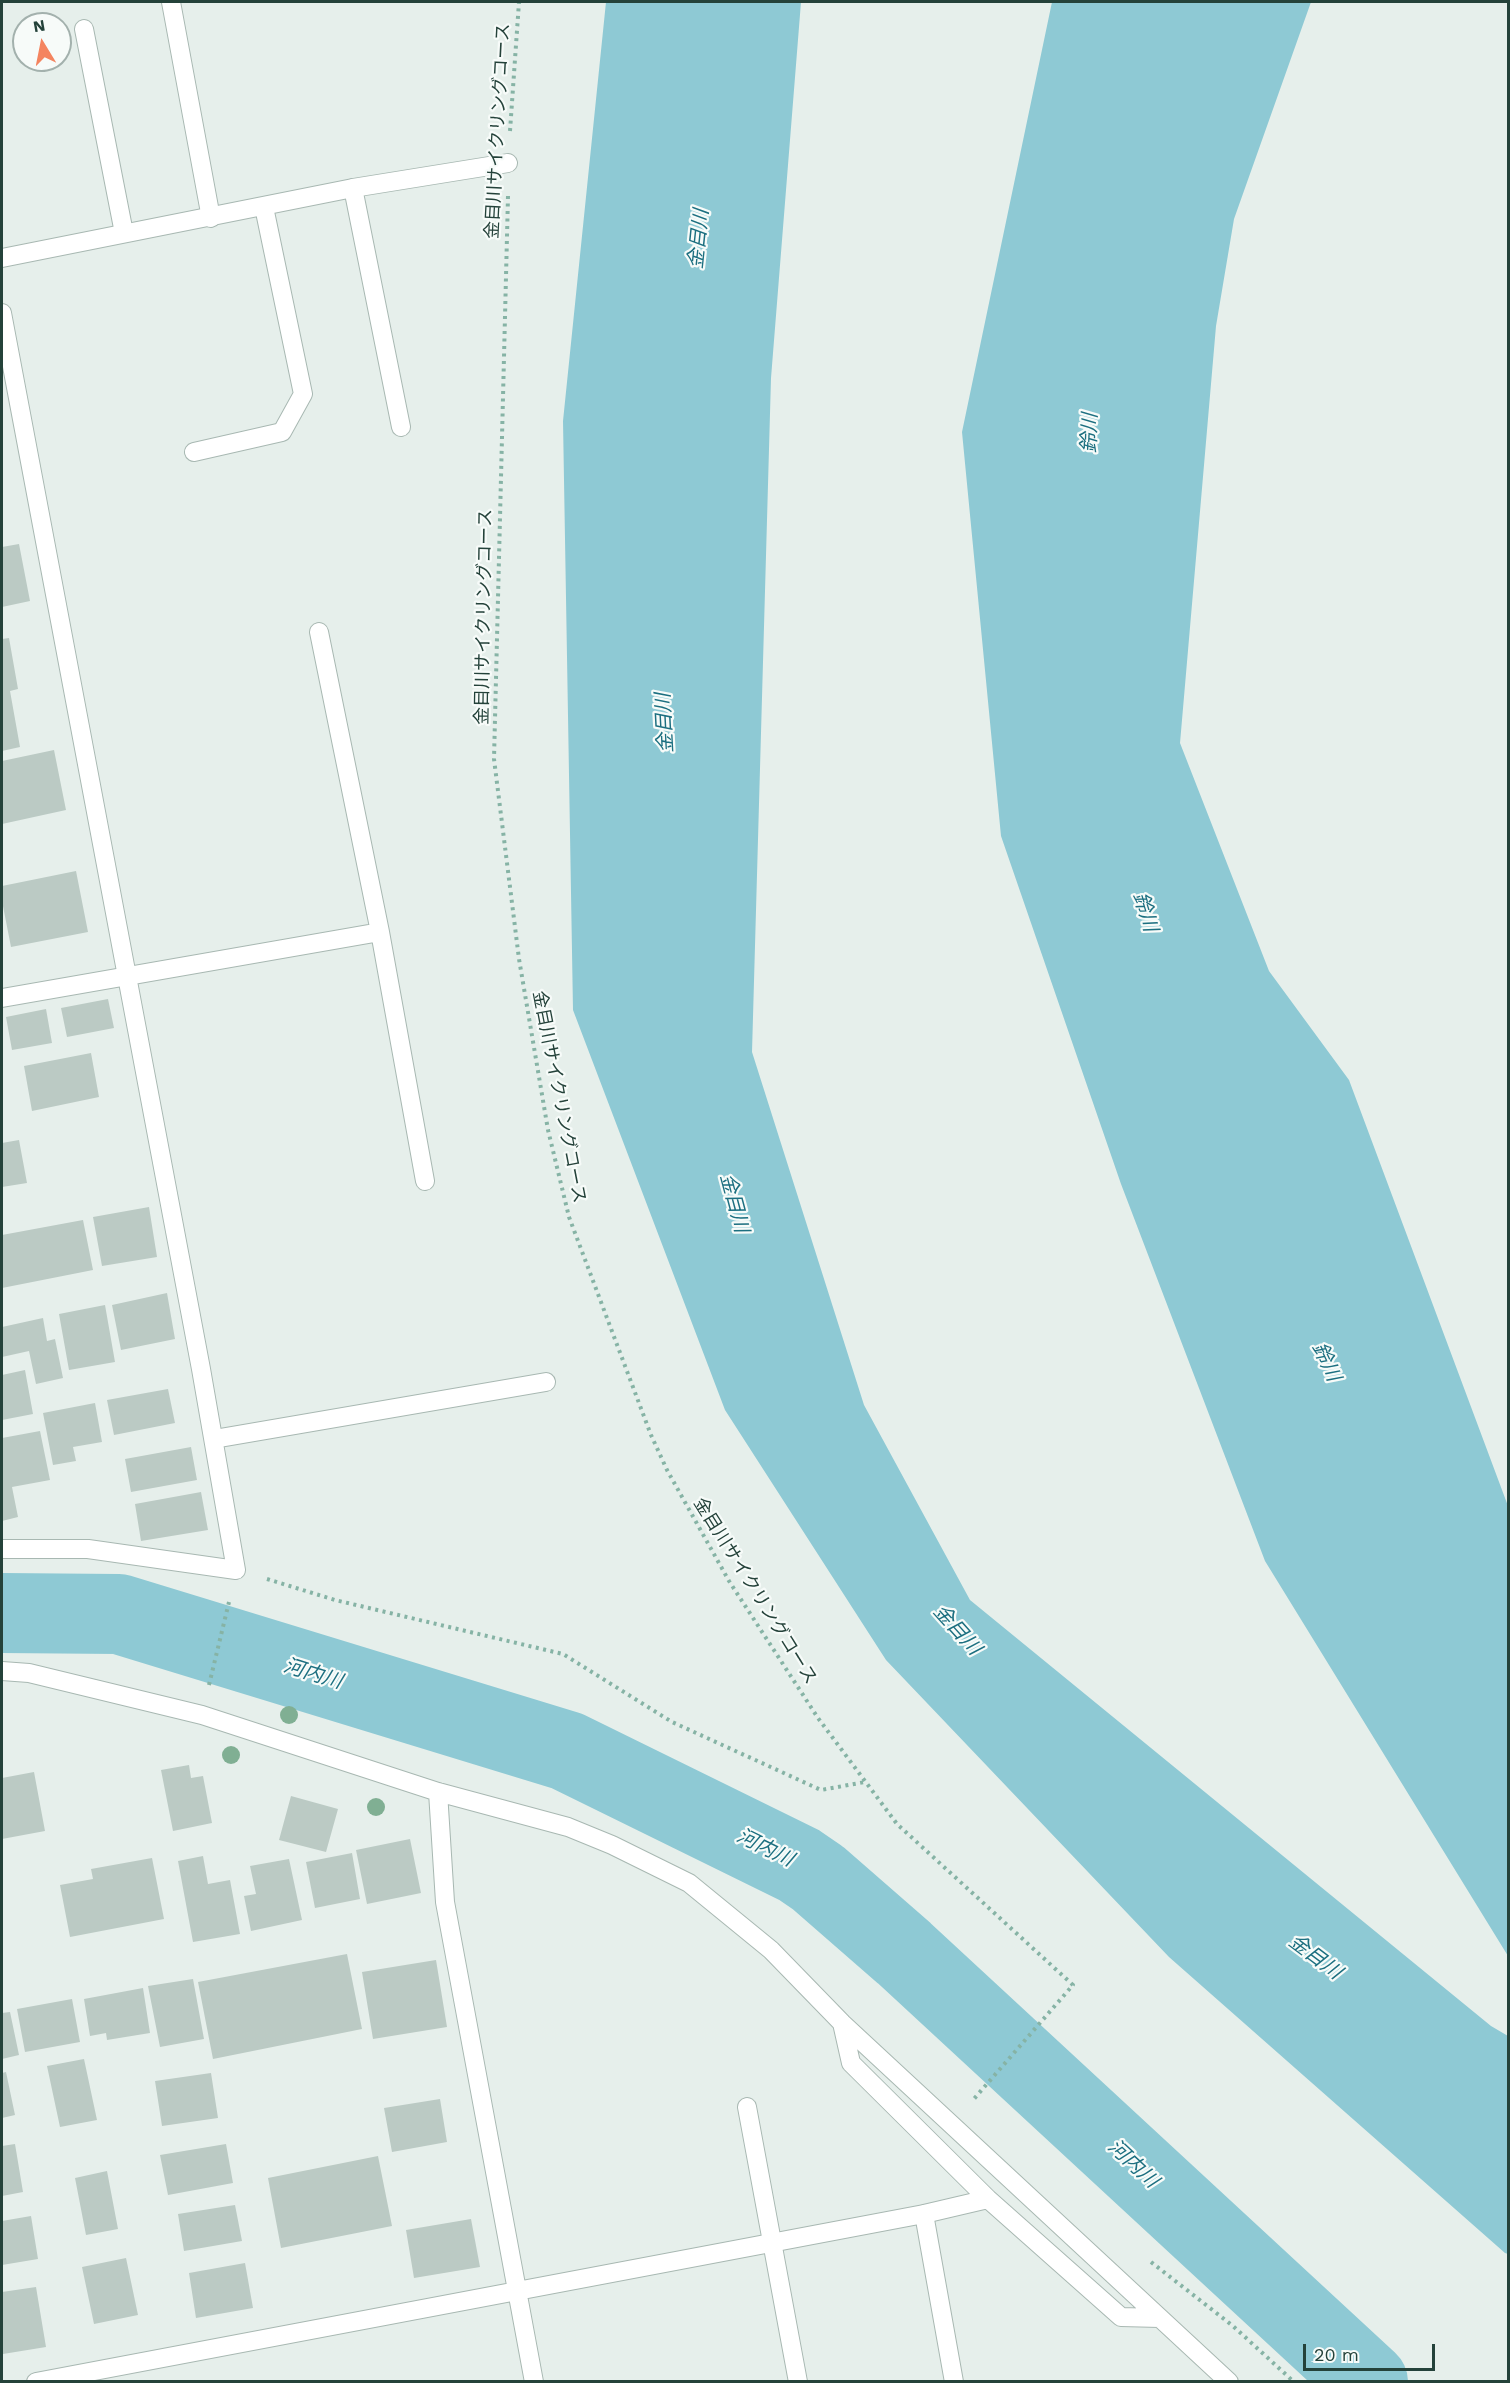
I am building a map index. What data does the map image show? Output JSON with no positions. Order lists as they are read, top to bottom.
{
  "streets": {
    "path": ["金目川サイクリングコース"]
  },
  "water": ["金目川", "鈴川", "河内川"],
  "scale_bar": "20 m",
  "north": "top"
}
